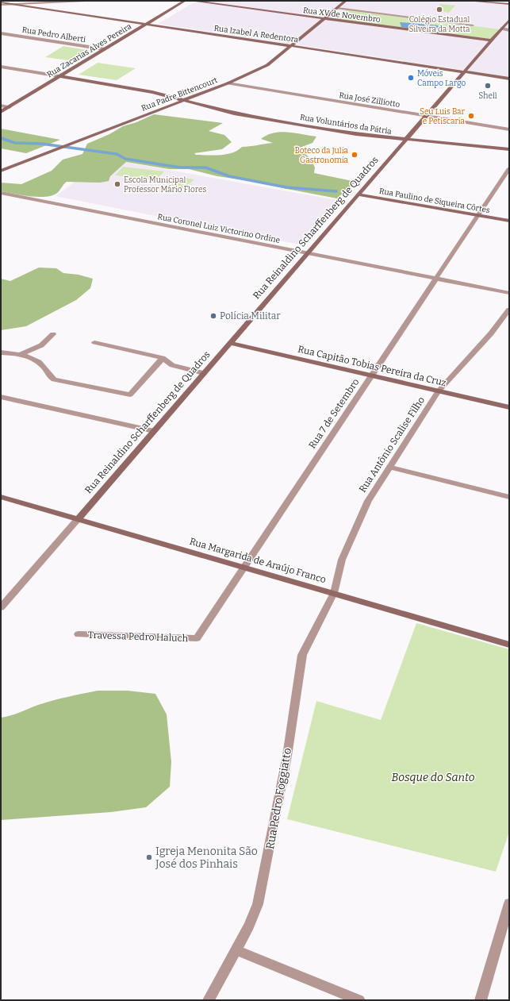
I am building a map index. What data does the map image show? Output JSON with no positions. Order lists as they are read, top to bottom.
{
  "streets": {
    "main road": [
      "Rua XV de Novembro",
      "Rua Izabel A Redentora",
      "Rua Zacarias Alves Pereira",
      "Rua Padre Bittencourt",
      "Rua Voluntários da Pátria",
      "Rua Paulino de Siqueira Côrtes",
      "Rua Reinaldino Scharffenberg de Quadros",
      "Rua Capitão Tobias Pereira da Cruz",
      "Rua Margarida de Araújo Franco"
    ],
    "street": [
      "Rua Pedro Alberti",
      "Rua José Zilliotto",
      "Rua Coronel Luiz Victorino Ordine",
      "Rua 7 de Setembro",
      "Rua Antônio Scalise Filho",
      "Travessa Pedro Haluch",
      "Rua Pedro Foggiatto"
    ]
  },
  "crossings": [
    ["Rua XV de Novembro", "Rua Padre Bittencourt"],
    ["Rua XV de Novembro", "Rua Reinaldino Scharffenberg de Quadros"],
    ["Rua Izabel A Redentora", "Rua Zacarias Alves Pereira"],
    ["Rua Izabel A Redentora", "Rua Padre Bittencourt"],
    ["Rua Izabel A Redentora", "Rua Reinaldino Scharffenberg de Quadros"],
    ["Rua Pedro Alberti", "Rua Zacarias Alves Pereira"],
    ["Rua Zacarias Alves Pereira", "Rua Voluntários da Pátria"],
    ["Rua Padre Bittencourt", "Rua José Zilliotto"],
    ["Rua Padre Bittencourt", "Rua Voluntários da Pátria"],
    ["Rua José Zilliotto", "Rua Reinaldino Scharffenberg de Quadros"],
    ["Rua Voluntários da Pátria", "Rua Reinaldino Scharffenberg de Quadros"],
    ["Rua Paulino de Siqueira Côrtes", "Rua Reinaldino Scharffenberg de Quadros"],
    ["Rua Paulino de Siqueira Côrtes", "Rua 7 de Setembro"],
    ["Rua Coronel Luiz Victorino Ordine", "Rua Reinaldino Scharffenberg de Quadros"],
    ["Rua Coronel Luiz Victorino Ordine", "Rua 7 de Setembro"],
    ["Rua Reinaldino Scharffenberg de Quadros", "Rua Capitão Tobias Pereira da Cruz"],
    ["Rua Reinaldino Scharffenberg de Quadros", "Rua Margarida de Araújo Franco"],
    ["Rua Capitão Tobias Pereira da Cruz", "Rua 7 de Setembro"],
    ["Rua Capitão Tobias Pereira da Cruz", "Rua Antônio Scalise Filho"],
    ["Rua 7 de Setembro", "Rua Margarida de Araújo Franco"],
    ["Rua 7 de Setembro", "Travessa Pedro Haluch"],
    ["Rua Antônio Scalise Filho", "Rua Margarida de Araújo Franco"],
    ["Rua Antônio Scalise Filho", "Rua Pedro Foggiatto"],
    ["Rua Margarida de Araújo Franco", "Rua Pedro Foggiatto"]
  ],
  "parks": ["Bosque do Santo"],
  "places": [
    "Colégio Estadual Silveira da Motta",
    "Móveis Campo Largo",
    "Shell",
    "Seu Luis Bar e Petiscaria",
    "Boteco da Julia Gastronomia",
    "Escola Municipal Professor Mário Flores",
    "Polícia Militar",
    "Igreja Menonita São José dos Pinhais"
  ]
}
